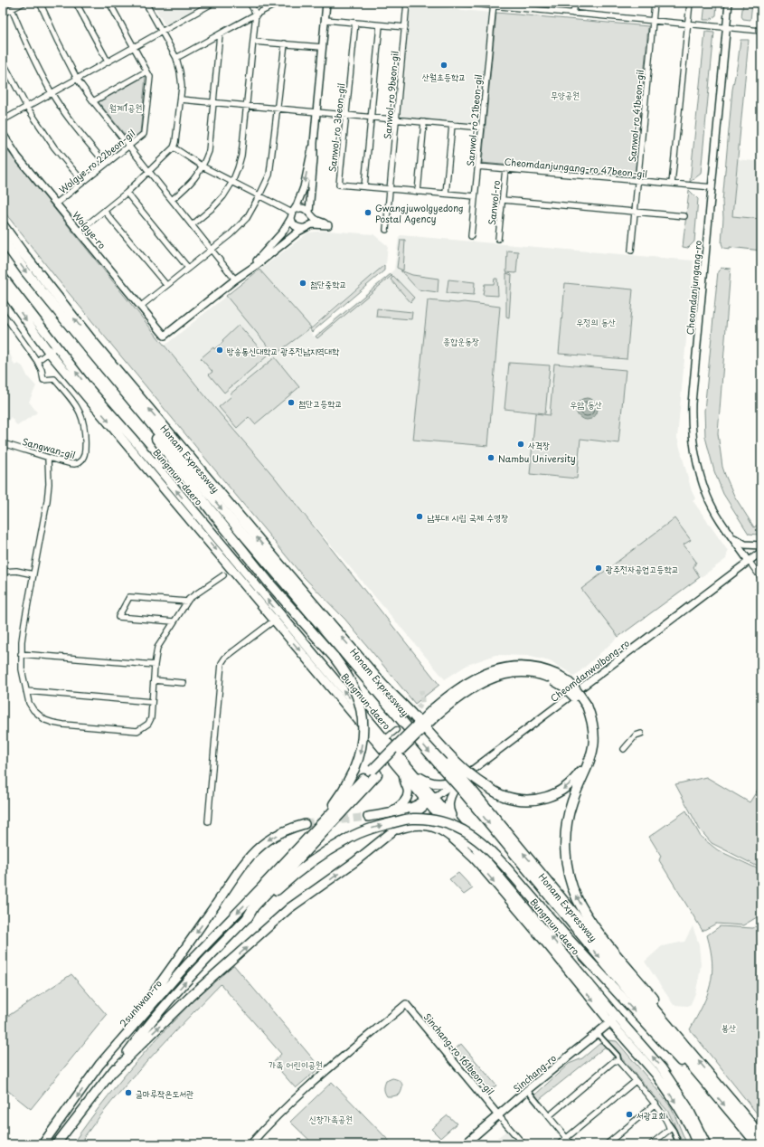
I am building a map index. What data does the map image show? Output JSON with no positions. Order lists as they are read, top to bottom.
{
  "streets": {
    "highway": ["Honam Expressway"],
    "main road": ["Bungmun-daero", "2sunhwan-ro", "Sinchang-ro"],
    "street": [
      "Sanwol-ro 9beon-gil",
      "Sanwol-ro 41beon-gil",
      "Sanwol-ro 21beon-gil",
      "Sanwol-ro 3beon-gil",
      "Wolgye-ro 22beon-gil",
      "Cheomdanjungang-ro 47beon-gil",
      "Sanwol-ro",
      "Wolgye-ro",
      "Cheomdanjungang-ro",
      "Sangwan-gil",
      "Cheomdanwolbong-ro",
      "Sinchang-ro 161beon-gil"
    ]
  },
  "crossings": [
    ["Sanwol-ro 9beon-gil", "Sanwol-ro 3beon-gil"],
    ["Sanwol-ro 41beon-gil", "Cheomdanjungang-ro 47beon-gil"],
    ["Sanwol-ro 21beon-gil", "Cheomdanjungang-ro 47beon-gil"],
    ["Wolgye-ro 22beon-gil", "Wolgye-ro"],
    ["Cheomdanjungang-ro 47beon-gil", "Sanwol-ro"],
    ["Cheomdanjungang-ro 47beon-gil", "Cheomdanjungang-ro"],
    ["Cheomdanjungang-ro", "Cheomdanwolbong-ro"],
    ["Bungmun-daero", "Cheomdanwolbong-ro"],
    ["Bungmun-daero", "Sinchang-ro"],
    ["Sinchang-ro 161beon-gil", "Sinchang-ro"]
  ],
  "parks": [
    "무양공원",
    "월계1공원",
    "우정의 동산",
    "종합운동장",
    "우암 동산",
    "봉산",
    "가족 어린이공원",
    "신창가족공원"
  ],
  "places": [
    "산월초등학교",
    "Gwangjuwolgyedong Postal Agency",
    "첨단중학교",
    "방송통신대학교 광주전남지역대학",
    "첨단고등학교",
    "사격장",
    "Nambu University",
    "남부대 시립 국제 수영장",
    "광주전자공업고등학교",
    "글마루작은도서관",
    "서광교회"
  ]
}
